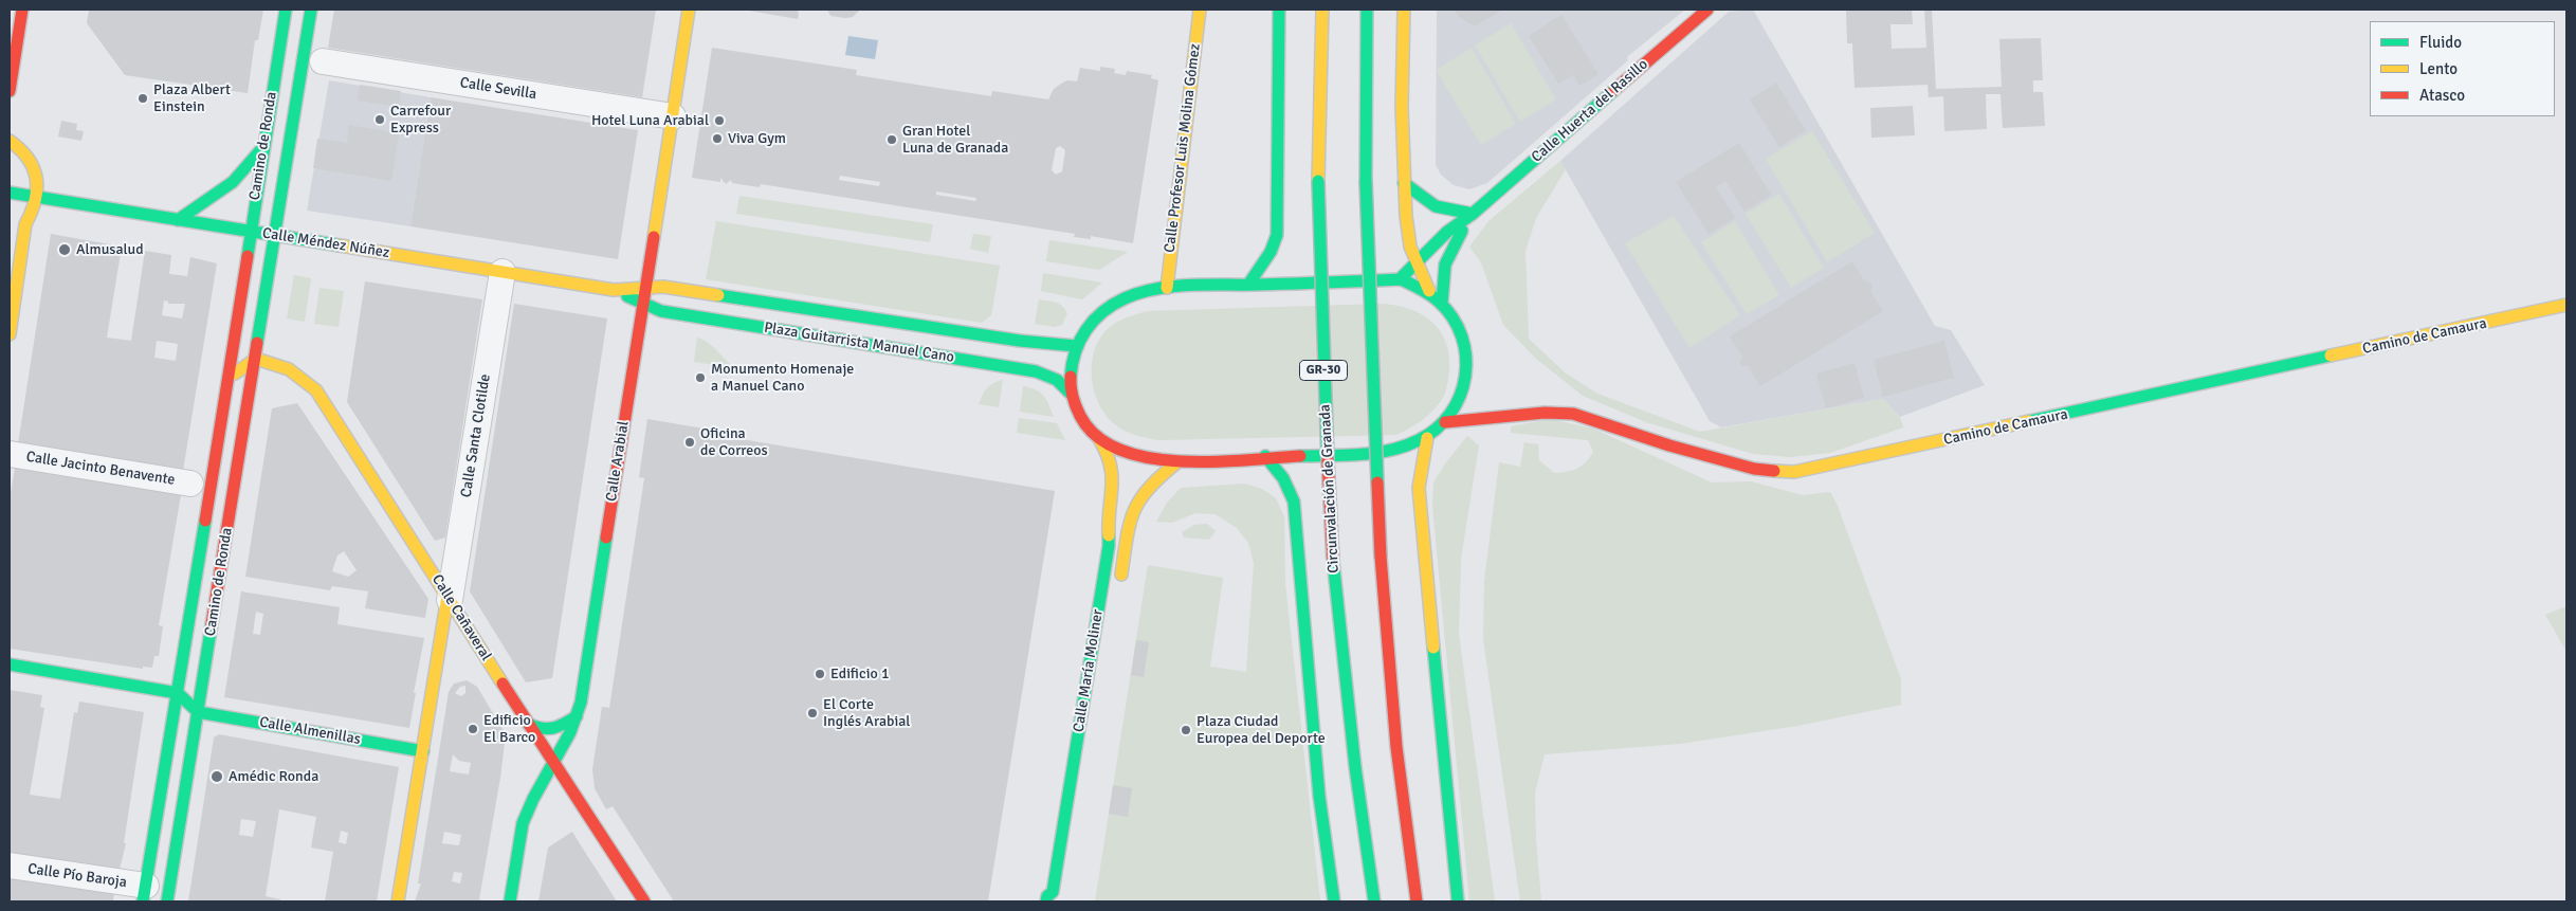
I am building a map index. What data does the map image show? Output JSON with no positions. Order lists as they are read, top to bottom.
{
  "streets": {
    "main road": [
      "Calle Huerta del Rasillo",
      "Camino de Ronda",
      "Calle Profesor Luis Molina Gómez",
      "Calle Méndez Núñez",
      "Camino de Camaura",
      "Plaza Guitarrista Manuel Cano",
      "GR-30",
      "Calle Santa Clotilde",
      "Calle Arabial",
      "Circunvalación de Granada",
      "Calle Cañaveral",
      "Calle María Moliner",
      "Calle Almenillas"
    ],
    "street": ["Calle Sevilla", "Calle Jacinto Benavente", "Calle Pío Baroja"]
  },
  "crossings": [
    ["Calle Sevilla", "Calle Arabial"],
    ["Camino de Ronda", "Calle Méndez Núñez"],
    ["Camino de Ronda", "Calle Cañaveral"],
    ["Camino de Ronda", "Calle Almenillas"],
    ["Camino de Ronda", "Calle Pío Baroja"],
    ["Calle Méndez Núñez", "Plaza Guitarrista Manuel Cano"],
    ["Calle Méndez Núñez", "Calle Santa Clotilde"],
    ["Calle Méndez Núñez", "Calle Arabial"],
    ["Plaza Guitarrista Manuel Cano", "Calle Arabial"],
    ["Calle Santa Clotilde", "Calle Cañaveral"],
    ["Calle Santa Clotilde", "Calle Almenillas"],
    ["Calle Arabial", "Calle Cañaveral"]
  ],
  "places": [
    "Plaza Albert Einstein",
    "Carrefour Express",
    "Hotel Luna Arabial",
    "Viva Gym",
    "Gran Hotel Luna de Granada",
    "Almusalud",
    "Monumento Homenaje a Manuel Cano",
    "Oficina de Correos",
    "Edificio 1",
    "El Corte Inglés Arabial",
    "Edificio El Barco",
    "Plaza Ciudad Europea del Deporte",
    "Amédic Ronda"
  ],
  "legend": ["Fluido", "Lento", "Atasco"]
}
